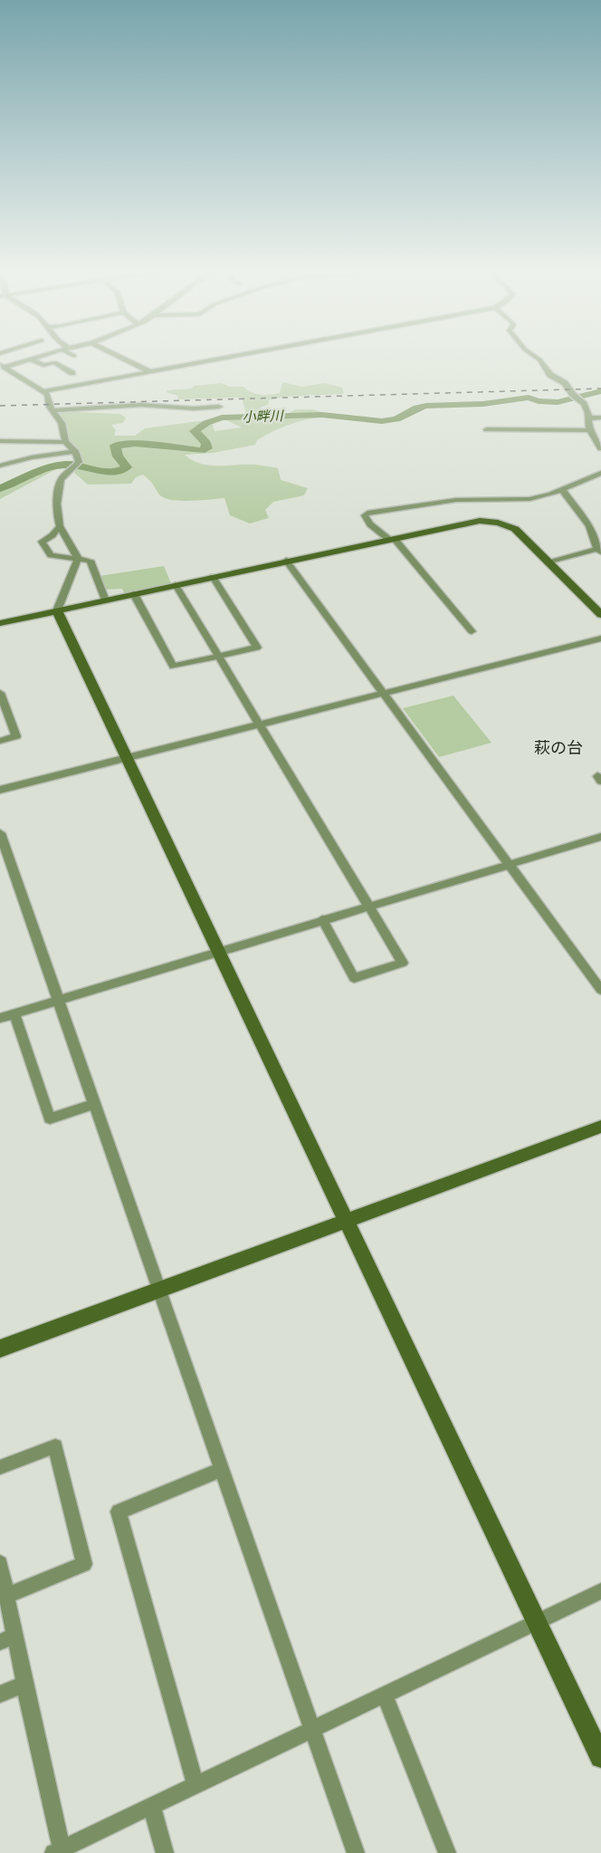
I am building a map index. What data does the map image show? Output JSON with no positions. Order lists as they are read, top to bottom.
{
  "districts": ["萩の台"],
  "water": ["小畔川"]
}
